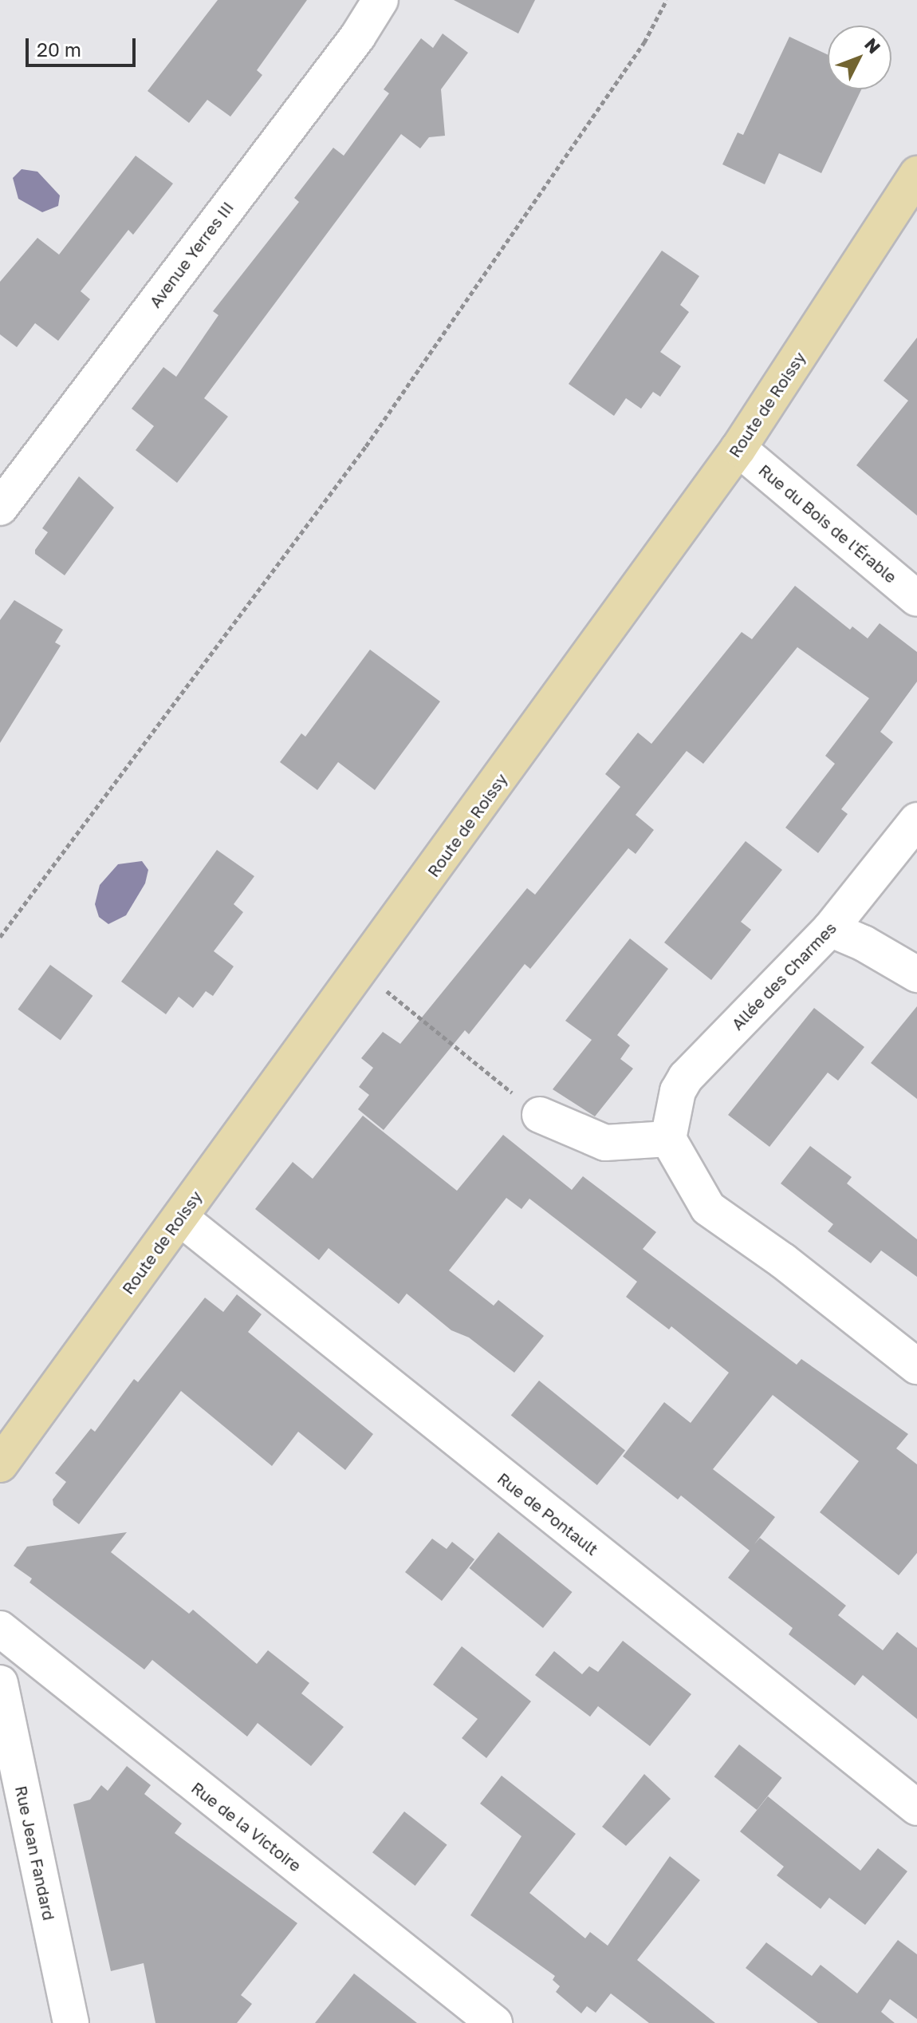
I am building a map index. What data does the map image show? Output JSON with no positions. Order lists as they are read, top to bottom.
{
  "streets": {
    "main road": ["Route de Roissy"],
    "street": [
      "Avenue Yerres III",
      "Rue du Bois de l'Érable",
      "Allée des Charmes",
      "Rue de Pontault",
      "Rue de la Victoire",
      "Rue Jean Fandard"
    ]
  },
  "crossings": [
    ["Route de Roissy", "Rue du Bois de l'Érable"],
    ["Route de Roissy", "Rue de Pontault"]
  ],
  "scale_bar": "20 m",
  "north": "top right"
}
